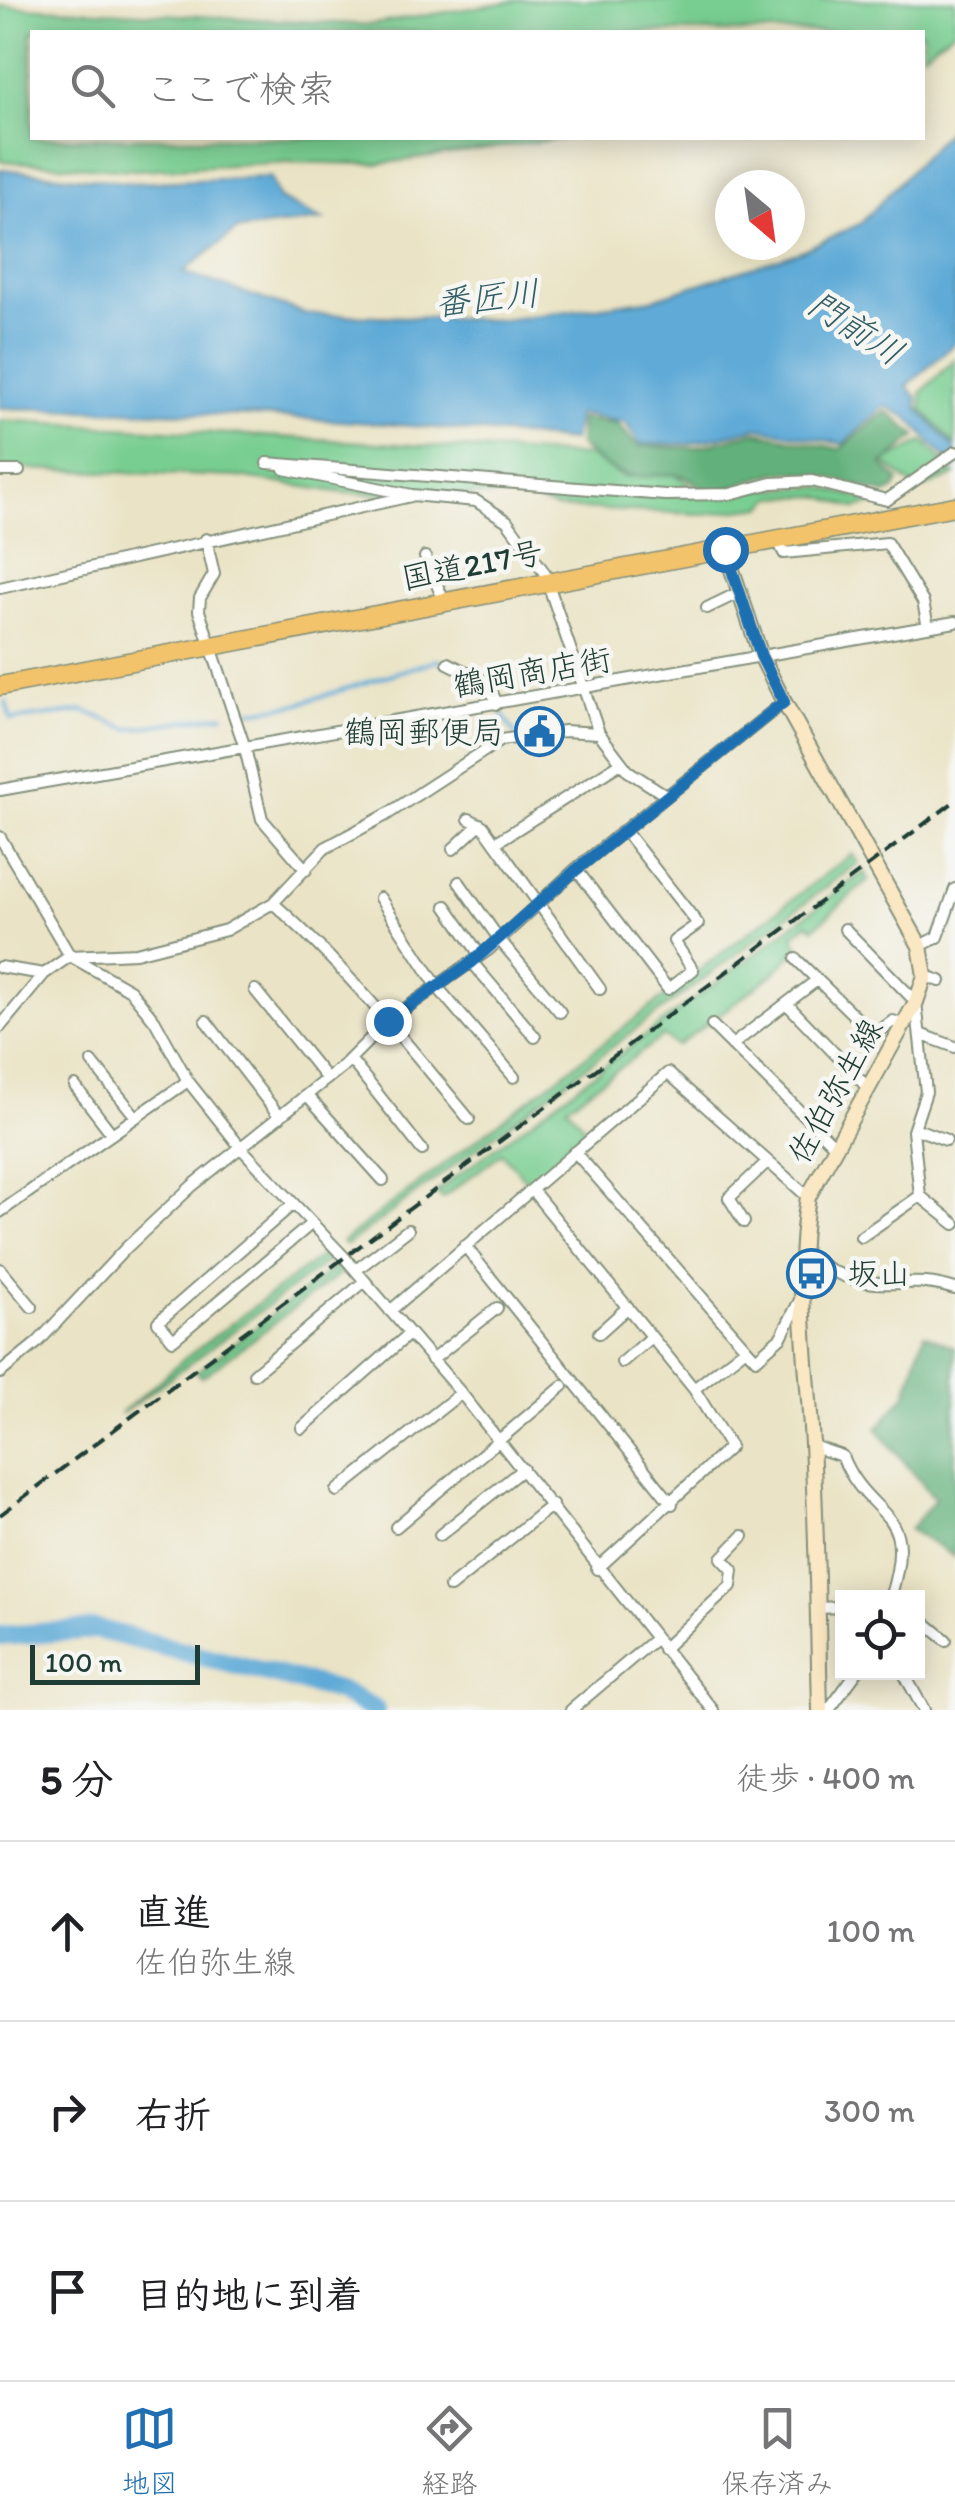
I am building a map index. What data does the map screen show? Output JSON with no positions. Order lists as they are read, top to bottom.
{
  "streets": {
    "highway": ["国道217号"],
    "main road": ["佐伯弥生線"],
    "street": ["鶴岡商店街"]
  },
  "crossings": [
    ["国道217号", "佐伯弥生線"],
    ["鶴岡商店街", "佐伯弥生線"]
  ],
  "water": ["番匠川", "門前川"],
  "places": {
    "public building": ["鶴岡郵便局"],
    "bus stop": ["坂山"]
  },
  "scale_bar": "100 m",
  "north": "bottom right",
  "page": {
    "search": "ここで検索",
    "scale": "100 m",
    "heading": ["5 分", "徒歩 · 400 m"],
    "list": [
      ["直進", "佐伯弥生線", "100 m"],
      ["右折", "300 m"],
      "目的地に到着"
    ],
    "nav": ["地図", "経路", "保存済み"]
  }
}
